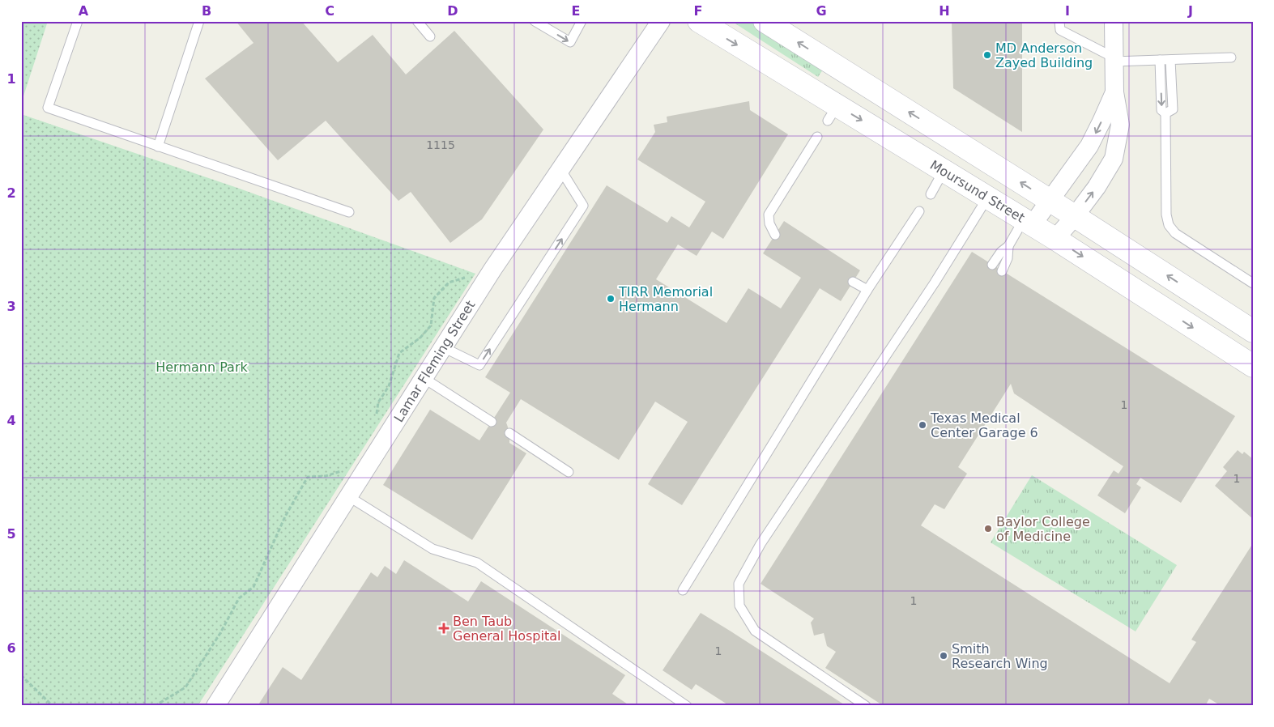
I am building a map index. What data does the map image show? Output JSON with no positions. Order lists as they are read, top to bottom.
{
  "streets": {
    "street": ["Moursund Street", "Lamar Fleming Street"]
  },
  "parks": ["Hermann Park"],
  "places": {
    "other": [
      "MD Anderson Zayed Building",
      "TIRR Memorial Hermann",
      "Texas Medical Center Garage 6",
      "Baylor College of Medicine",
      "Smith Research Wing"
    ],
    "health": ["Ben Taub General Hospital"]
  },
  "house_numbers": [
    "1115",
    "1",
    "1",
    "1",
    "1"
  ],
  "grid": {
    "columns": [
      "A",
      "B",
      "C",
      "D",
      "E",
      "F",
      "G",
      "H",
      "I",
      "J"
    ],
    "rows": [
      "1",
      "2",
      "3",
      "4",
      "5",
      "6"
    ]
  }
}
